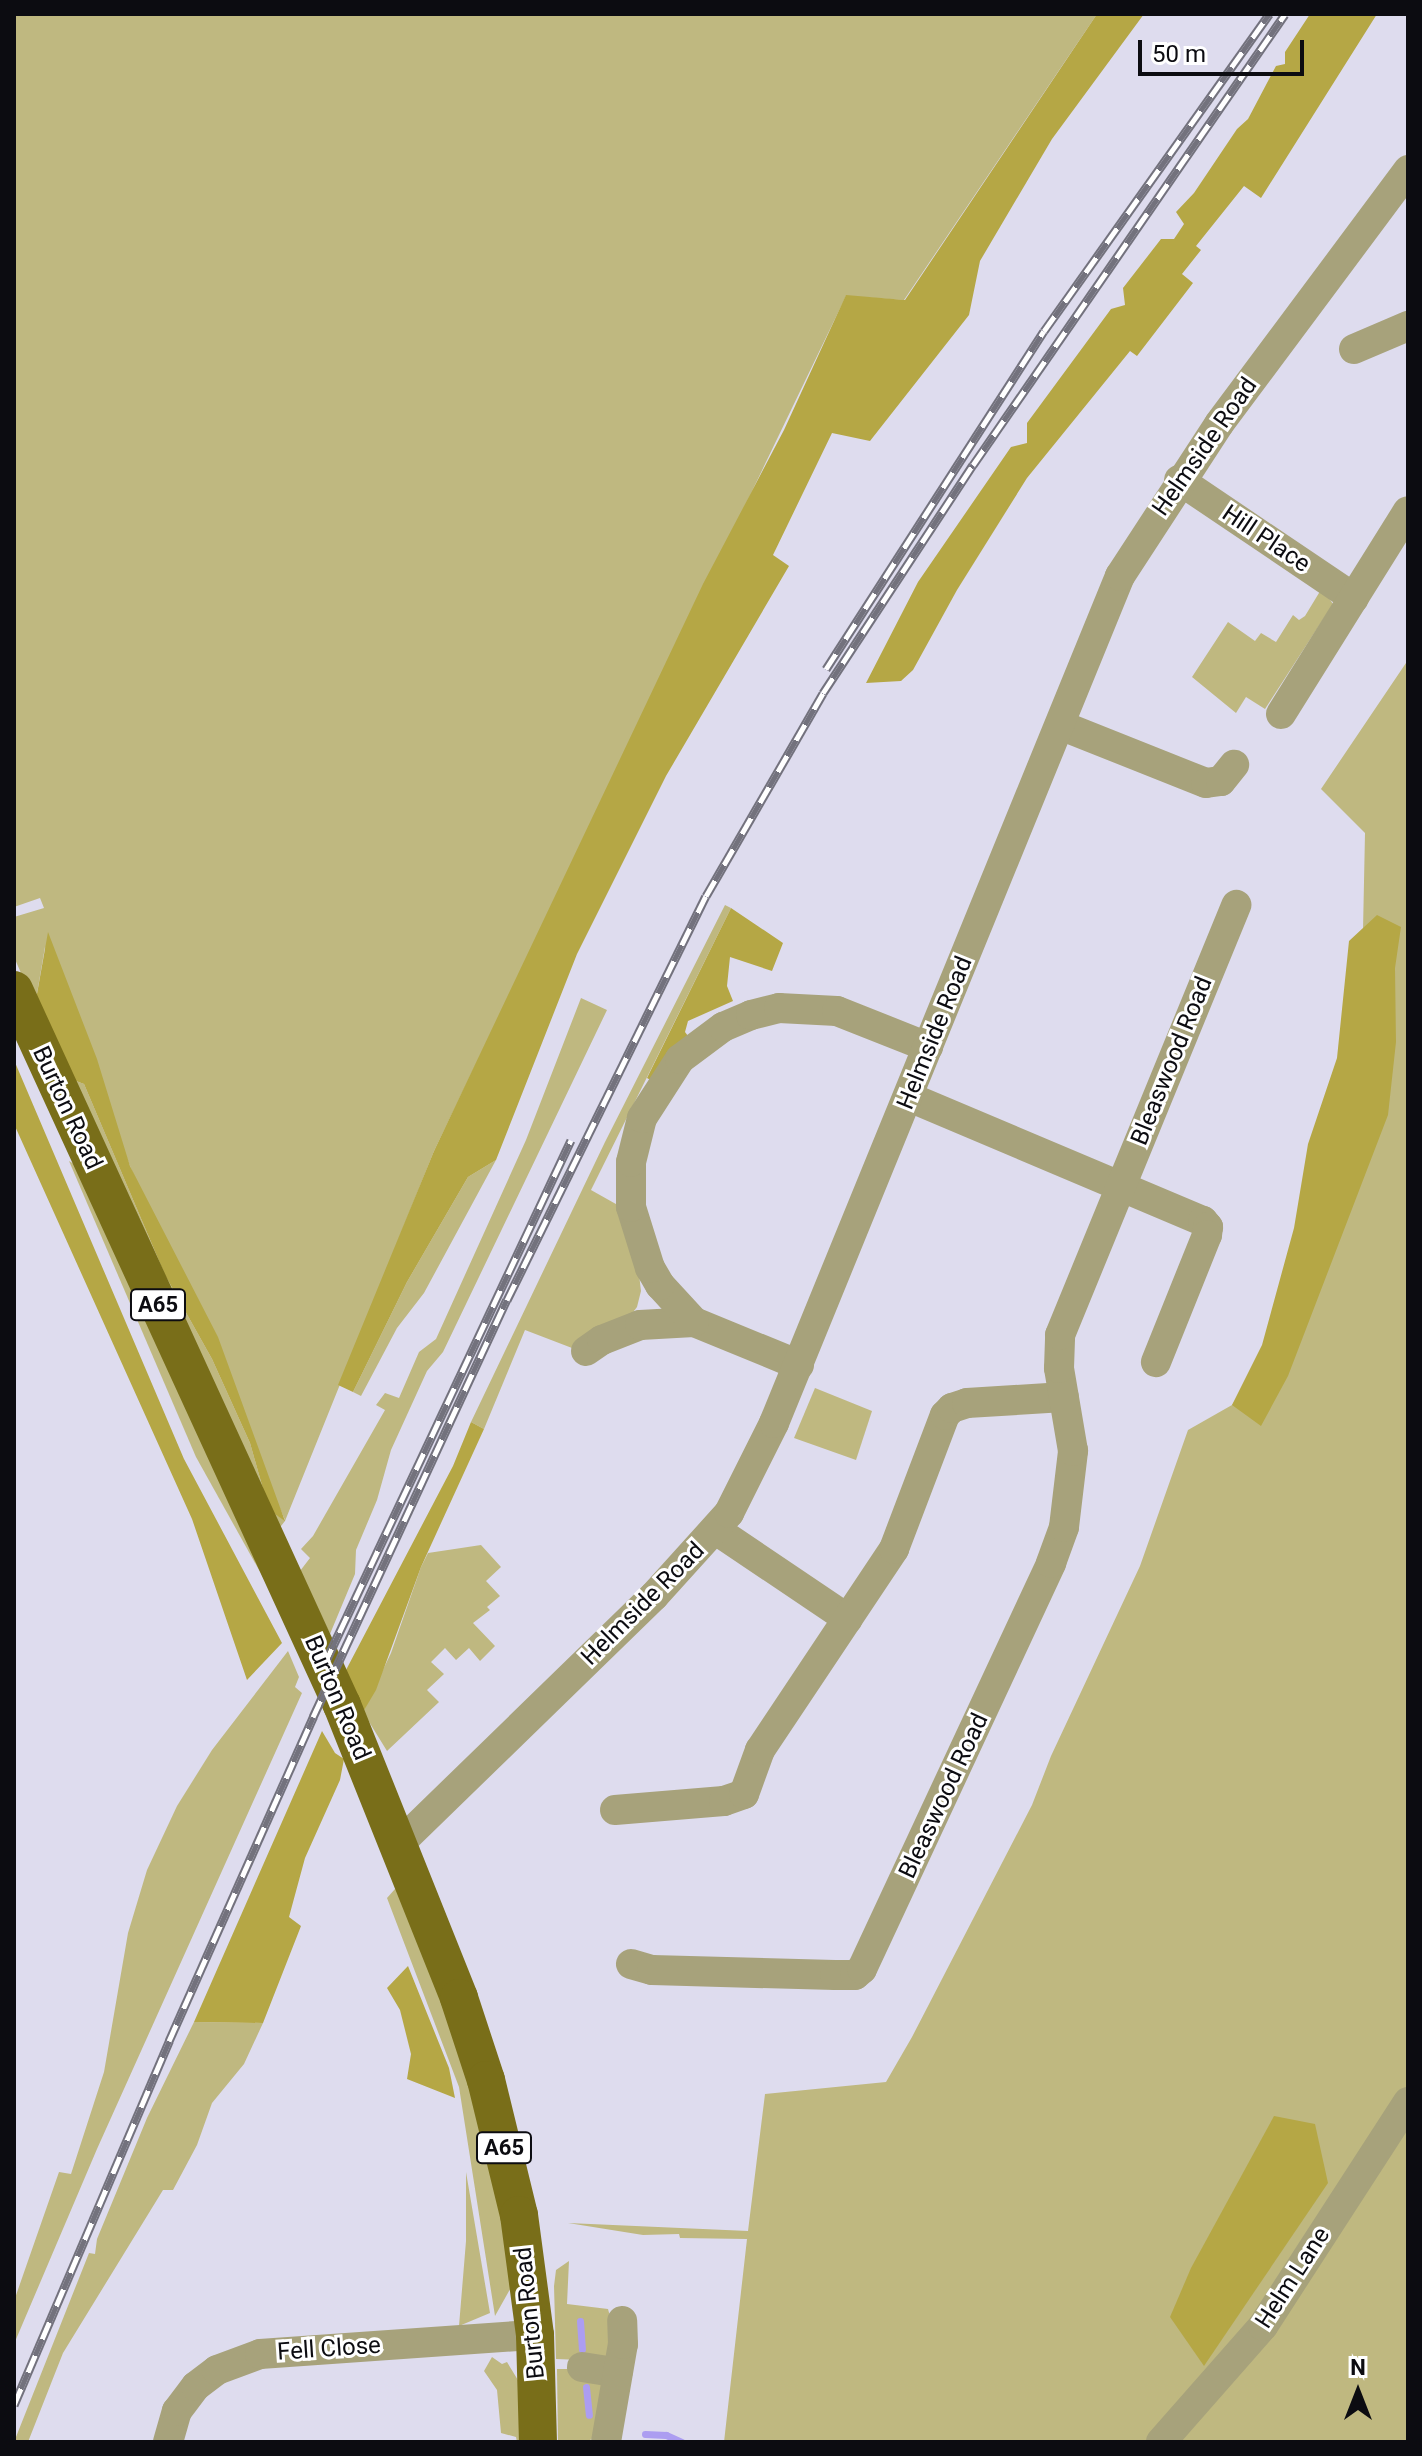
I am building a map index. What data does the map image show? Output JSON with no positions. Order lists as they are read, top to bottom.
{
  "streets": {
    "main road": ["Burton Road", "A65"],
    "street": [
      "Helmside Road",
      "Hill Place",
      "Bleaswood Road",
      "Helm Lane",
      "Fell Close"
    ]
  },
  "crossings": [
    ["Helmside Road", "Hill Place"],
    ["Helmside Road", "Burton Road"],
    ["Burton Road", "Fell Close"]
  ],
  "scale_bar": "50 m",
  "north": "top"
}
